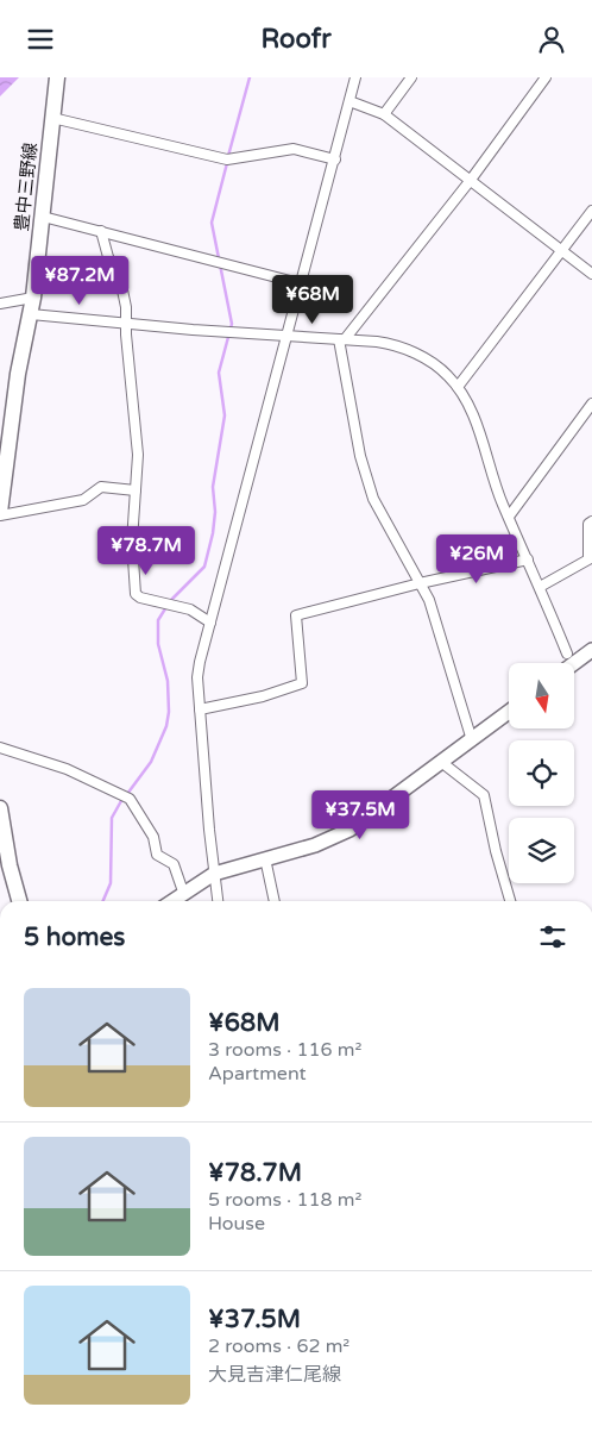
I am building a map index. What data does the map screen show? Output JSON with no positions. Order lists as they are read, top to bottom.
{
  "streets": {
    "main road": ["豊中三野線"]
  },
  "north": "bottom",
  "page": {
    "header": "Roofr",
    "price": [
      "¥87.2M",
      "¥68M",
      "¥78.7M",
      "¥26M",
      "¥37.5M"
    ],
    "heading": "5 homes",
    "list": [
      {
        "name": "¥68M",
        "note": "3 rooms · 116 m² · Apartment"
      },
      {
        "name": "¥78.7M",
        "note": "5 rooms · 118 m² · House"
      },
      {
        "name": "¥37.5M",
        "note": "2 rooms · 62 m² · 大見吉津仁尾線"
      }
    ]
  }
}
